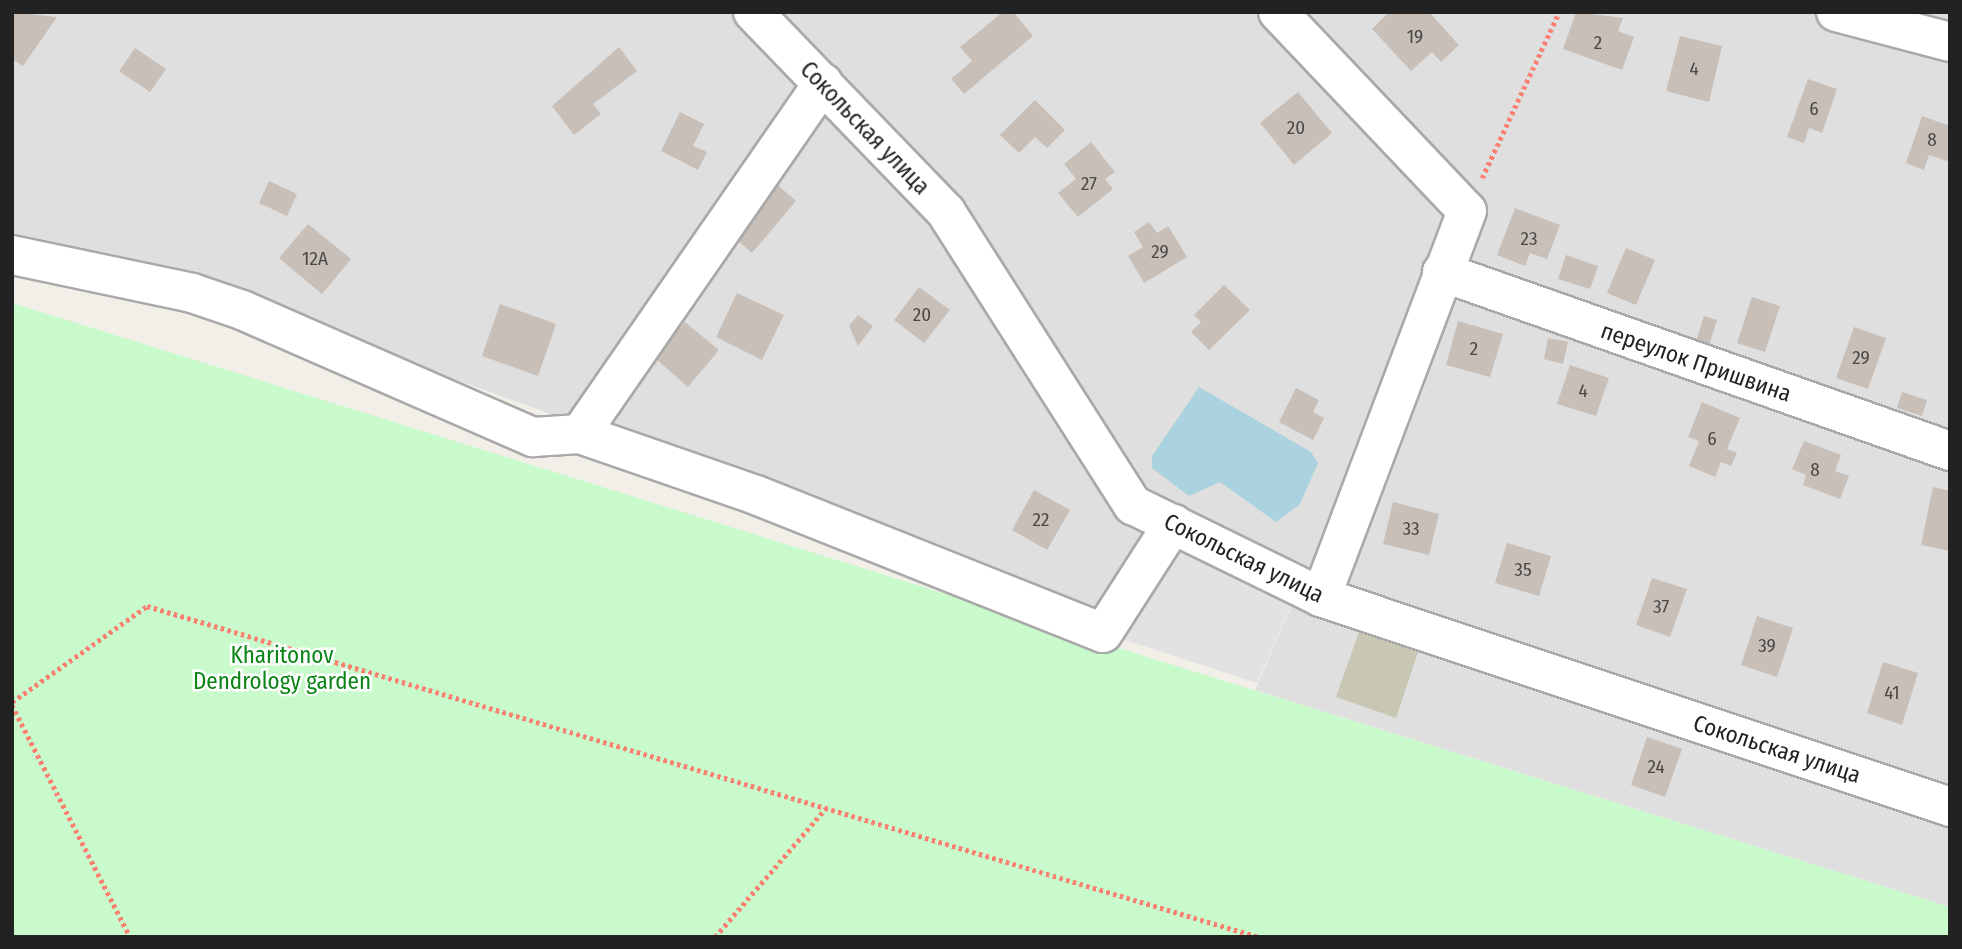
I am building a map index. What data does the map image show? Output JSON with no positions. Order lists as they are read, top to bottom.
{
  "streets": {
    "street": ["Сокольская улица", "переулок Пришвина"]
  },
  "parks": ["Kharitonov Dendrology garden"],
  "house_numbers": [
    "19",
    "2",
    "4",
    "6",
    "20",
    "8",
    "27",
    "23",
    "29",
    "12А",
    "20",
    "2",
    "29",
    "4",
    "6",
    "8",
    "22",
    "33",
    "35",
    "37",
    "39",
    "41",
    "24"
  ]
}
